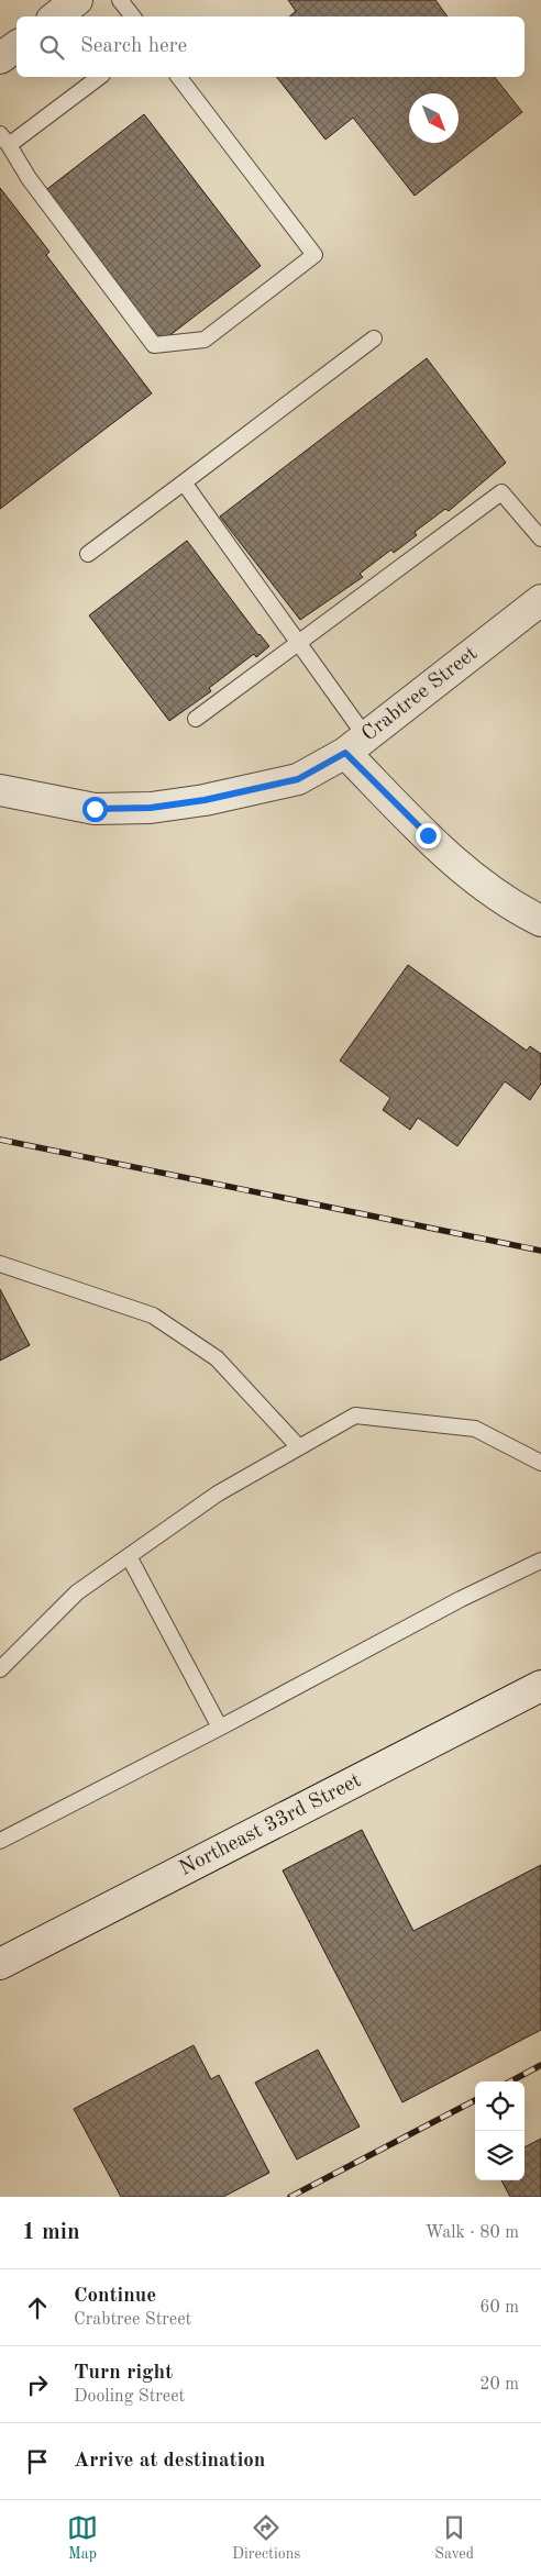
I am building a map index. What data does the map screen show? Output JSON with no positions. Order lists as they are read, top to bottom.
{
  "streets": {
    "street": ["Crabtree Street", "Northeast 33rd Street"]
  },
  "north": "bottom right",
  "page": {
    "search": "Search here",
    "heading": ["1 min", "Walk · 80 m"],
    "list": [
      ["Continue", "Crabtree Street", "60 m"],
      ["Turn right", "Dooling Street", "20 m"],
      "Arrive at destination"
    ],
    "nav": ["Map", "Directions", "Saved"]
  }
}
